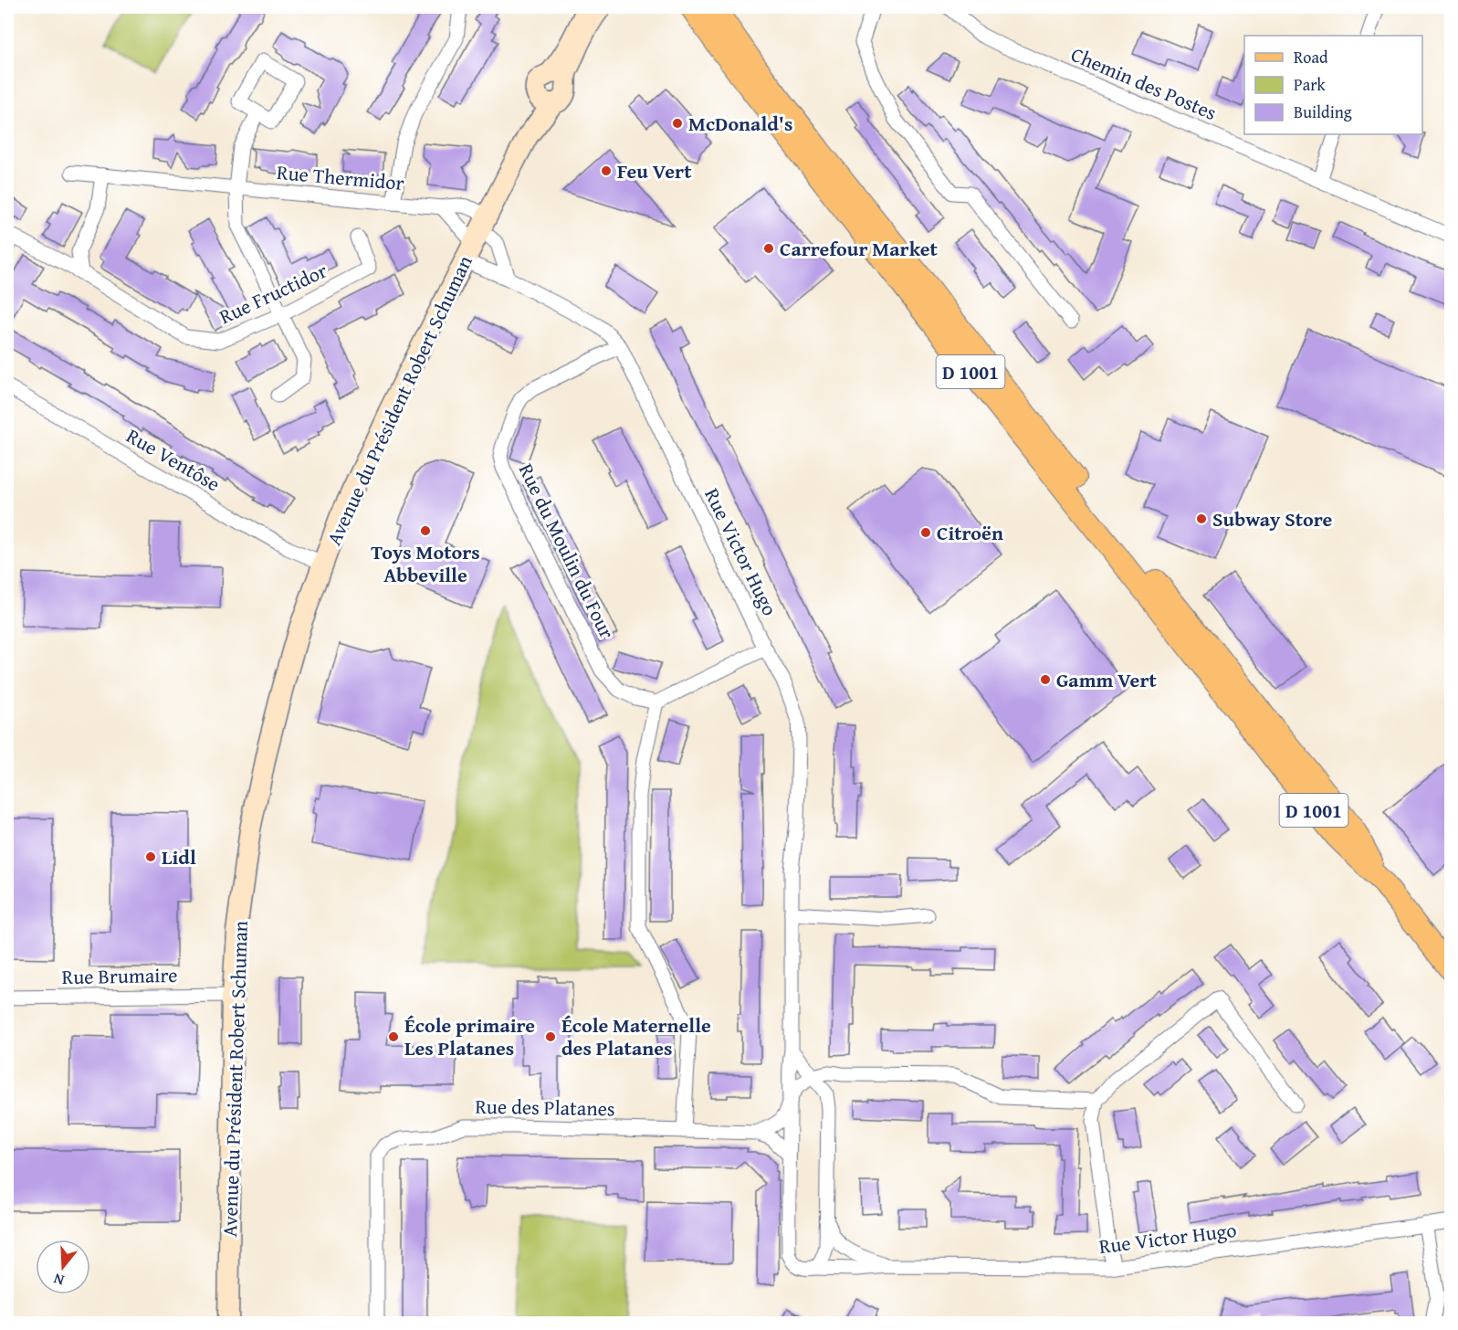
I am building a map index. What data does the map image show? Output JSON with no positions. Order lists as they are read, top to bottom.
{
  "streets": {
    "main road": ["D 1001"],
    "street": [
      "Chemin des Postes",
      "Rue Thermidor",
      "Rue Fructidor",
      "Avenue du Président Robert Schuman",
      "Rue Ventôse",
      "Rue du Moulin du Four",
      "Rue Victor Hugo",
      "Rue Brumaire",
      "Rue des Platanes"
    ]
  },
  "crossings": [
    ["Rue Thermidor", "Avenue du Président Robert Schuman"],
    ["Rue Thermidor", "Rue Victor Hugo"],
    ["Avenue du Président Robert Schuman", "Rue Ventôse"],
    ["Avenue du Président Robert Schuman", "Rue Victor Hugo"],
    ["Avenue du Président Robert Schuman", "Rue Brumaire"],
    ["Rue du Moulin du Four", "Rue Victor Hugo"],
    ["Rue Victor Hugo", "Rue des Platanes"]
  ],
  "places": [
    "McDonald's",
    "Feu Vert",
    "Carrefour Market",
    "Subway Store",
    "Toys Motors Abbeville",
    "Citroën",
    "Gamm Vert",
    "Lidl",
    "École primaire Les Platanes",
    "École Maternelle des Platanes"
  ],
  "legend": ["Road", "Park", "Building"],
  "north": "bottom"
}
